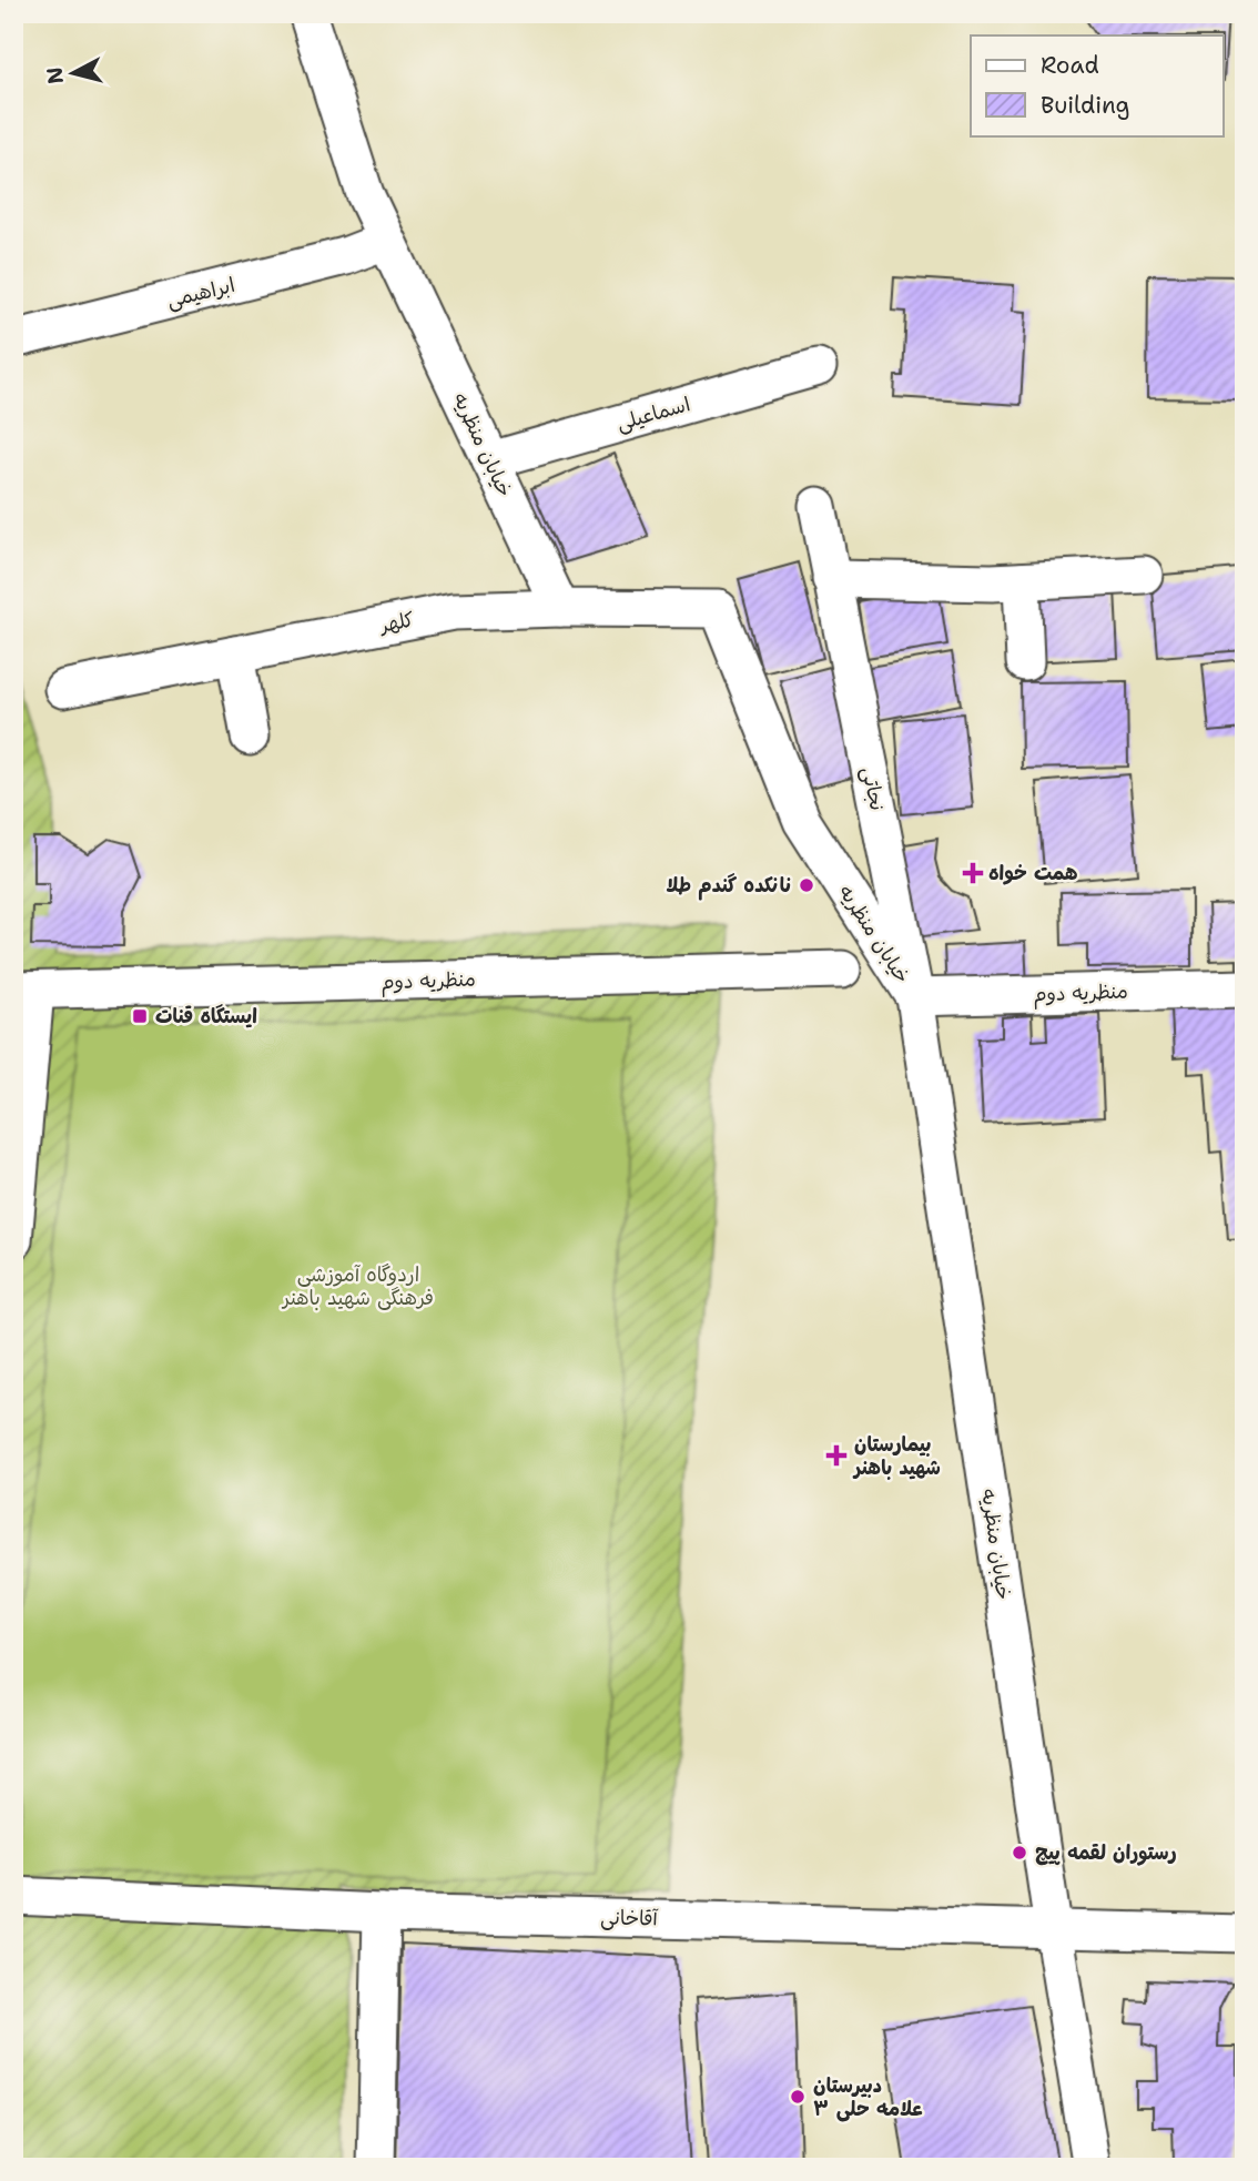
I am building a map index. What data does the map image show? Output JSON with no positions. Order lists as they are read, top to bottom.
{
  "streets": {
    "street": [
      "ابراهیمی",
      "اسماعیلی",
      "خیابان منظریه",
      "کلهر",
      "نجاتی",
      "منظریه دوم",
      "آقاخانی"
    ]
  },
  "crossings": [
    ["ابراهیمی", "خیابان منظریه"],
    ["اسماعیلی", "خیابان منظریه"],
    ["خیابان منظریه", "کلهر"],
    ["خیابان منظریه", "نجاتی"],
    ["خیابان منظریه", "منظریه دوم"],
    ["خیابان منظریه", "آقاخانی"],
    ["نجاتی", "منظریه دوم"]
  ],
  "parks": ["اردوگاه آموزشی فرهنگی شهید باهنر"],
  "places": {
    "health": ["همت خواه", "بیمارستان شهید باهنر"],
    "other": ["نانکده گندم طلا", "رستوران لقمه پیچ", "دبیرستان علامه حلی ۳"],
    "transit": ["ایستگاه قنات"]
  },
  "legend": ["Road", "Building"],
  "north": "left"
}
